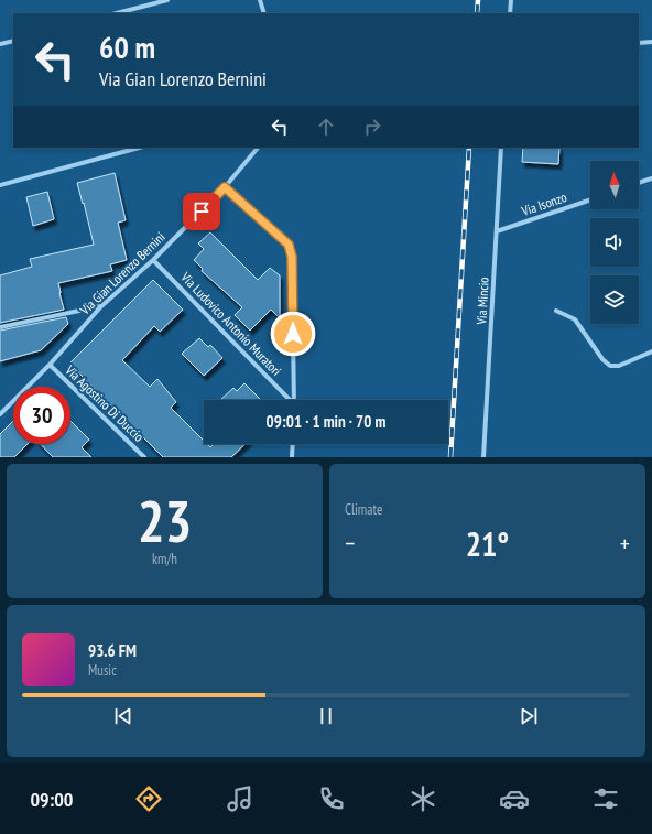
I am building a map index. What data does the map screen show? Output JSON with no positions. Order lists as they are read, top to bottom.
{
  "streets": {
    "street": [
      "Via Isonzo",
      "Via Gian Lorenzo Bernini",
      "Via Mincio",
      "Via Ludovico Antonio Muratori",
      "Via Agostino Di Duccio"
    ]
  },
  "crossings": [
    ["Via Isonzo", "Via Mincio"],
    ["Via Gian Lorenzo Bernini", "Via Ludovico Antonio Muratori"],
    ["Via Gian Lorenzo Bernini", "Via Agostino Di Duccio"]
  ],
  "north": "top",
  "page": {
    "turn": ["60 m", "Via Gian Lorenzo Bernini"],
    "limit": "30",
    "trip": "09:01 · 1 min · 70 m",
    "tile": [
      ["23", "km/h"],
      "Climate"
    ],
    "heat": ["−", "21°", "+"],
    "song": ["93.6 FM", "Music"],
    "tabs": "09:00"
  }
}
